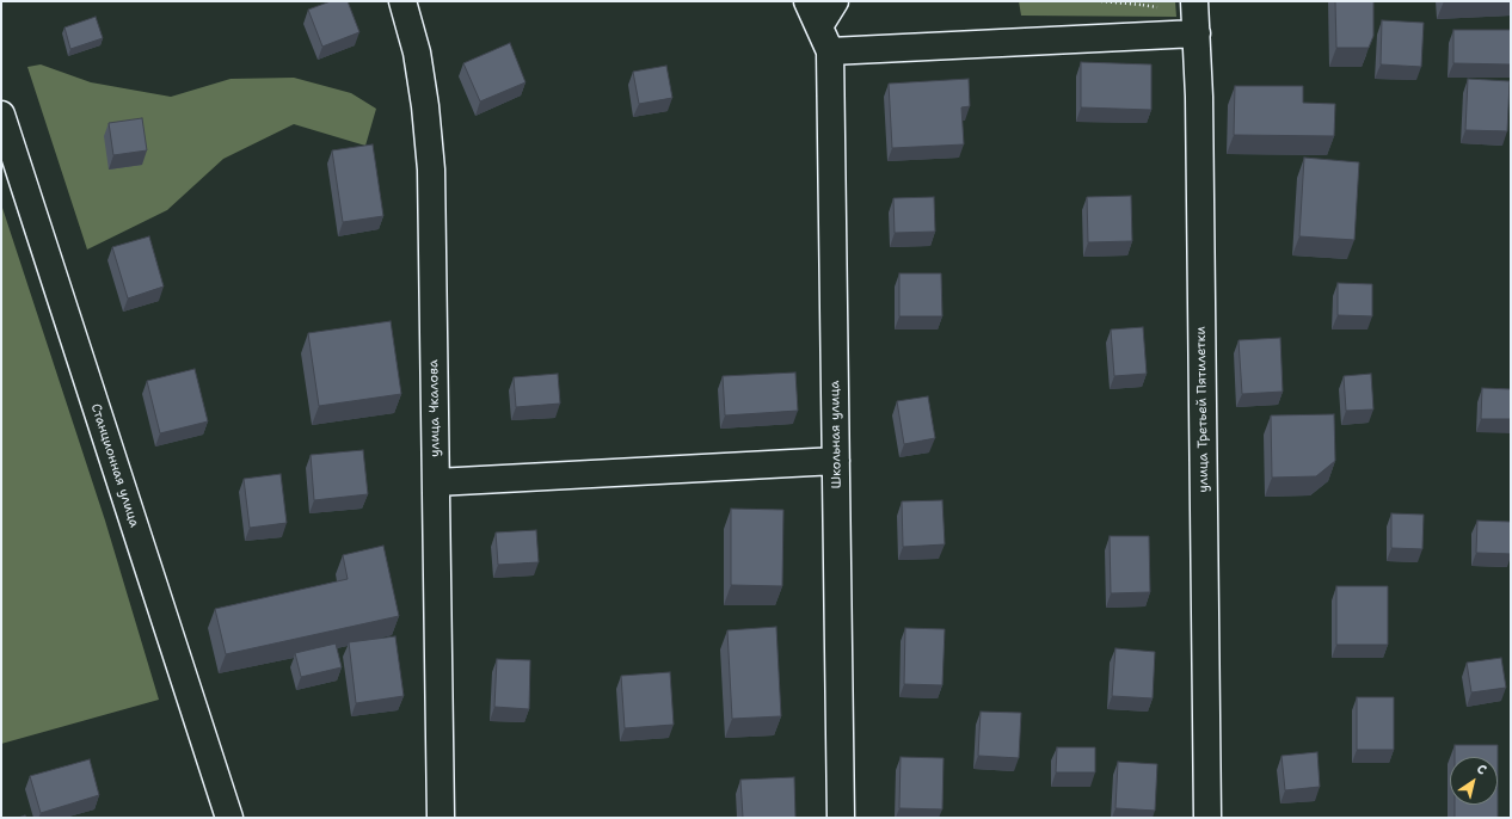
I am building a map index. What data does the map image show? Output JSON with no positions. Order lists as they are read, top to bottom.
{
  "streets": {
    "street": [
      "улица Чкалова",
      "улица Третьей Пятилетки",
      "Школьная улица",
      "Станционная улица"
    ]
  },
  "north": "top right"
}
